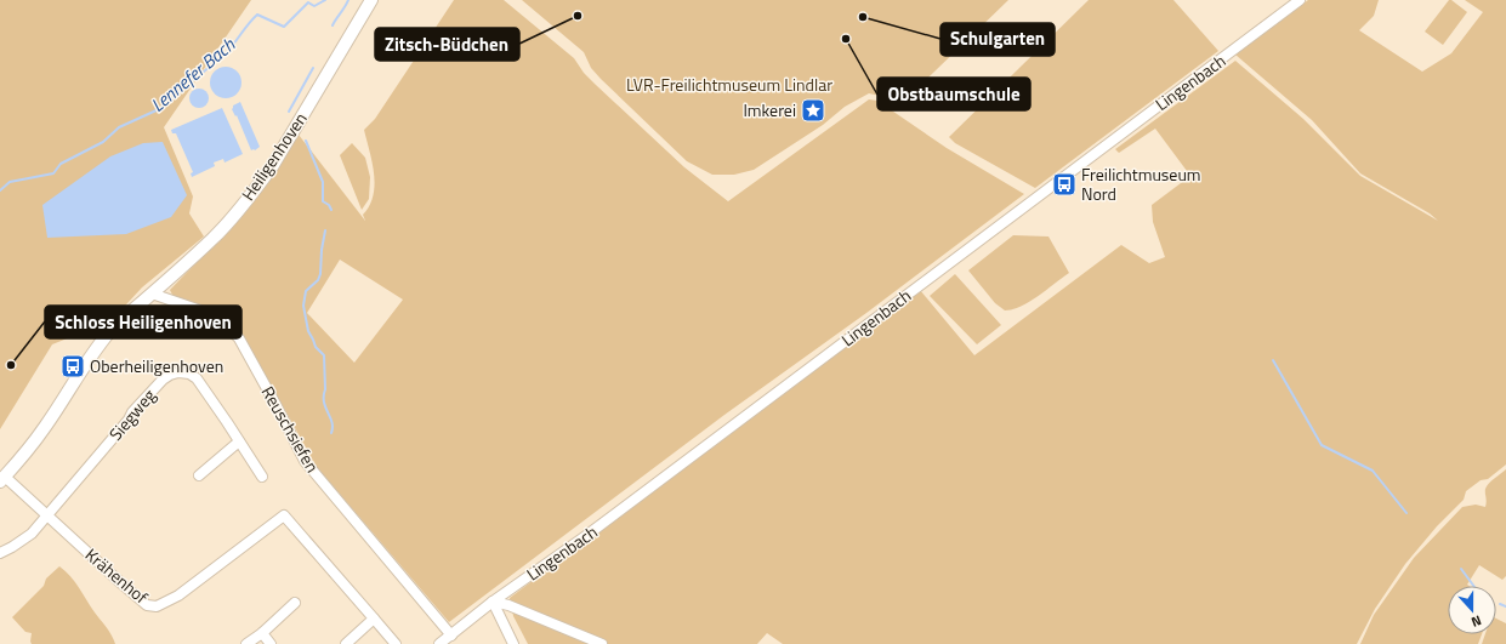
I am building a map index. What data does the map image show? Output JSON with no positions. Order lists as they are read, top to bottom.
{
  "streets": {
    "main road": ["Heiligenhoven"],
    "street": [
      "Lingenbach",
      "Siegweg",
      "Reuschsiefen",
      "Krähenhof"
    ]
  },
  "crossings": [
    ["Lingenbach", "Reuschsiefen"],
    ["Heiligenhoven", "Reuschsiefen"],
    ["Heiligenhoven", "Krähenhof"],
    ["Siegweg", "Krähenhof"]
  ],
  "water": ["Lennefer Bach"],
  "parks": ["LVR-Freilichtmuseum Lindlar"],
  "places": {
    "other": [
      "Zitsch-Büdchen",
      "Schulgarten",
      "Obstbaumschule",
      "Schloss Heiligenhoven"
    ],
    "place": ["Imkerei"],
    "bus stop": ["Freilichtmuseum Nord", "Oberheiligenhoven"]
  },
  "north": "bottom"
}
